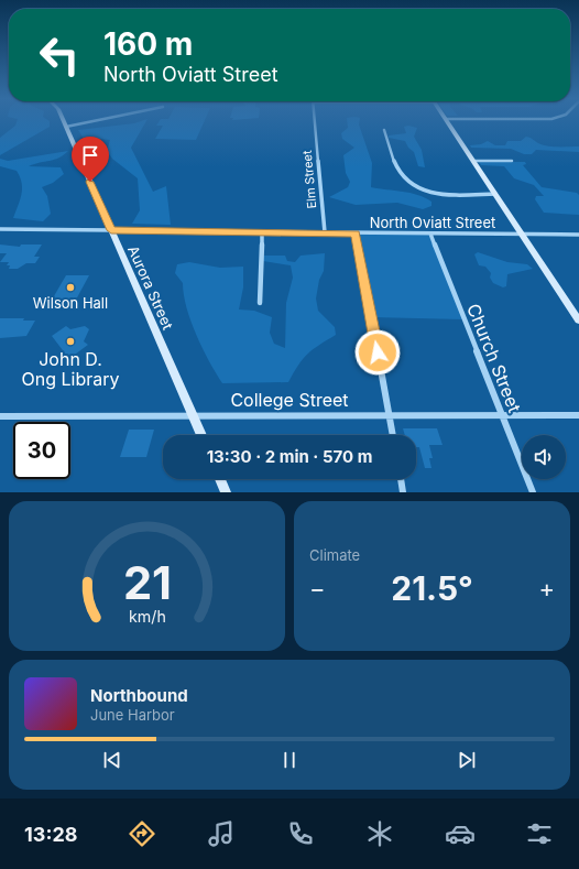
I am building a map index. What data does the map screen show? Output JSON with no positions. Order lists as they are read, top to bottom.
{
  "streets": {
    "street": [
      "Elm Street",
      "North Oviatt Street",
      "Aurora Street",
      "Church Street",
      "College Street"
    ]
  },
  "crossings": [
    ["Elm Street", "North Oviatt Street"],
    ["North Oviatt Street", "Aurora Street"],
    ["North Oviatt Street", "Church Street"],
    ["Aurora Street", "College Street"],
    ["Church Street", "College Street"]
  ],
  "places": ["Wilson Hall", "John D. Ong Library"],
  "page": {
    "turn": ["160 m", "North Oviatt Street"],
    "limit": "30",
    "trip": "13:30 · 2 min · 570 m",
    "tile": "Climate",
    "heat": ["−", "21.5°", "+"],
    "song": ["Northbound", "June Harbor"],
    "tabs": "13:28",
    "gauge": ["21", "km/h"]
  }
}
